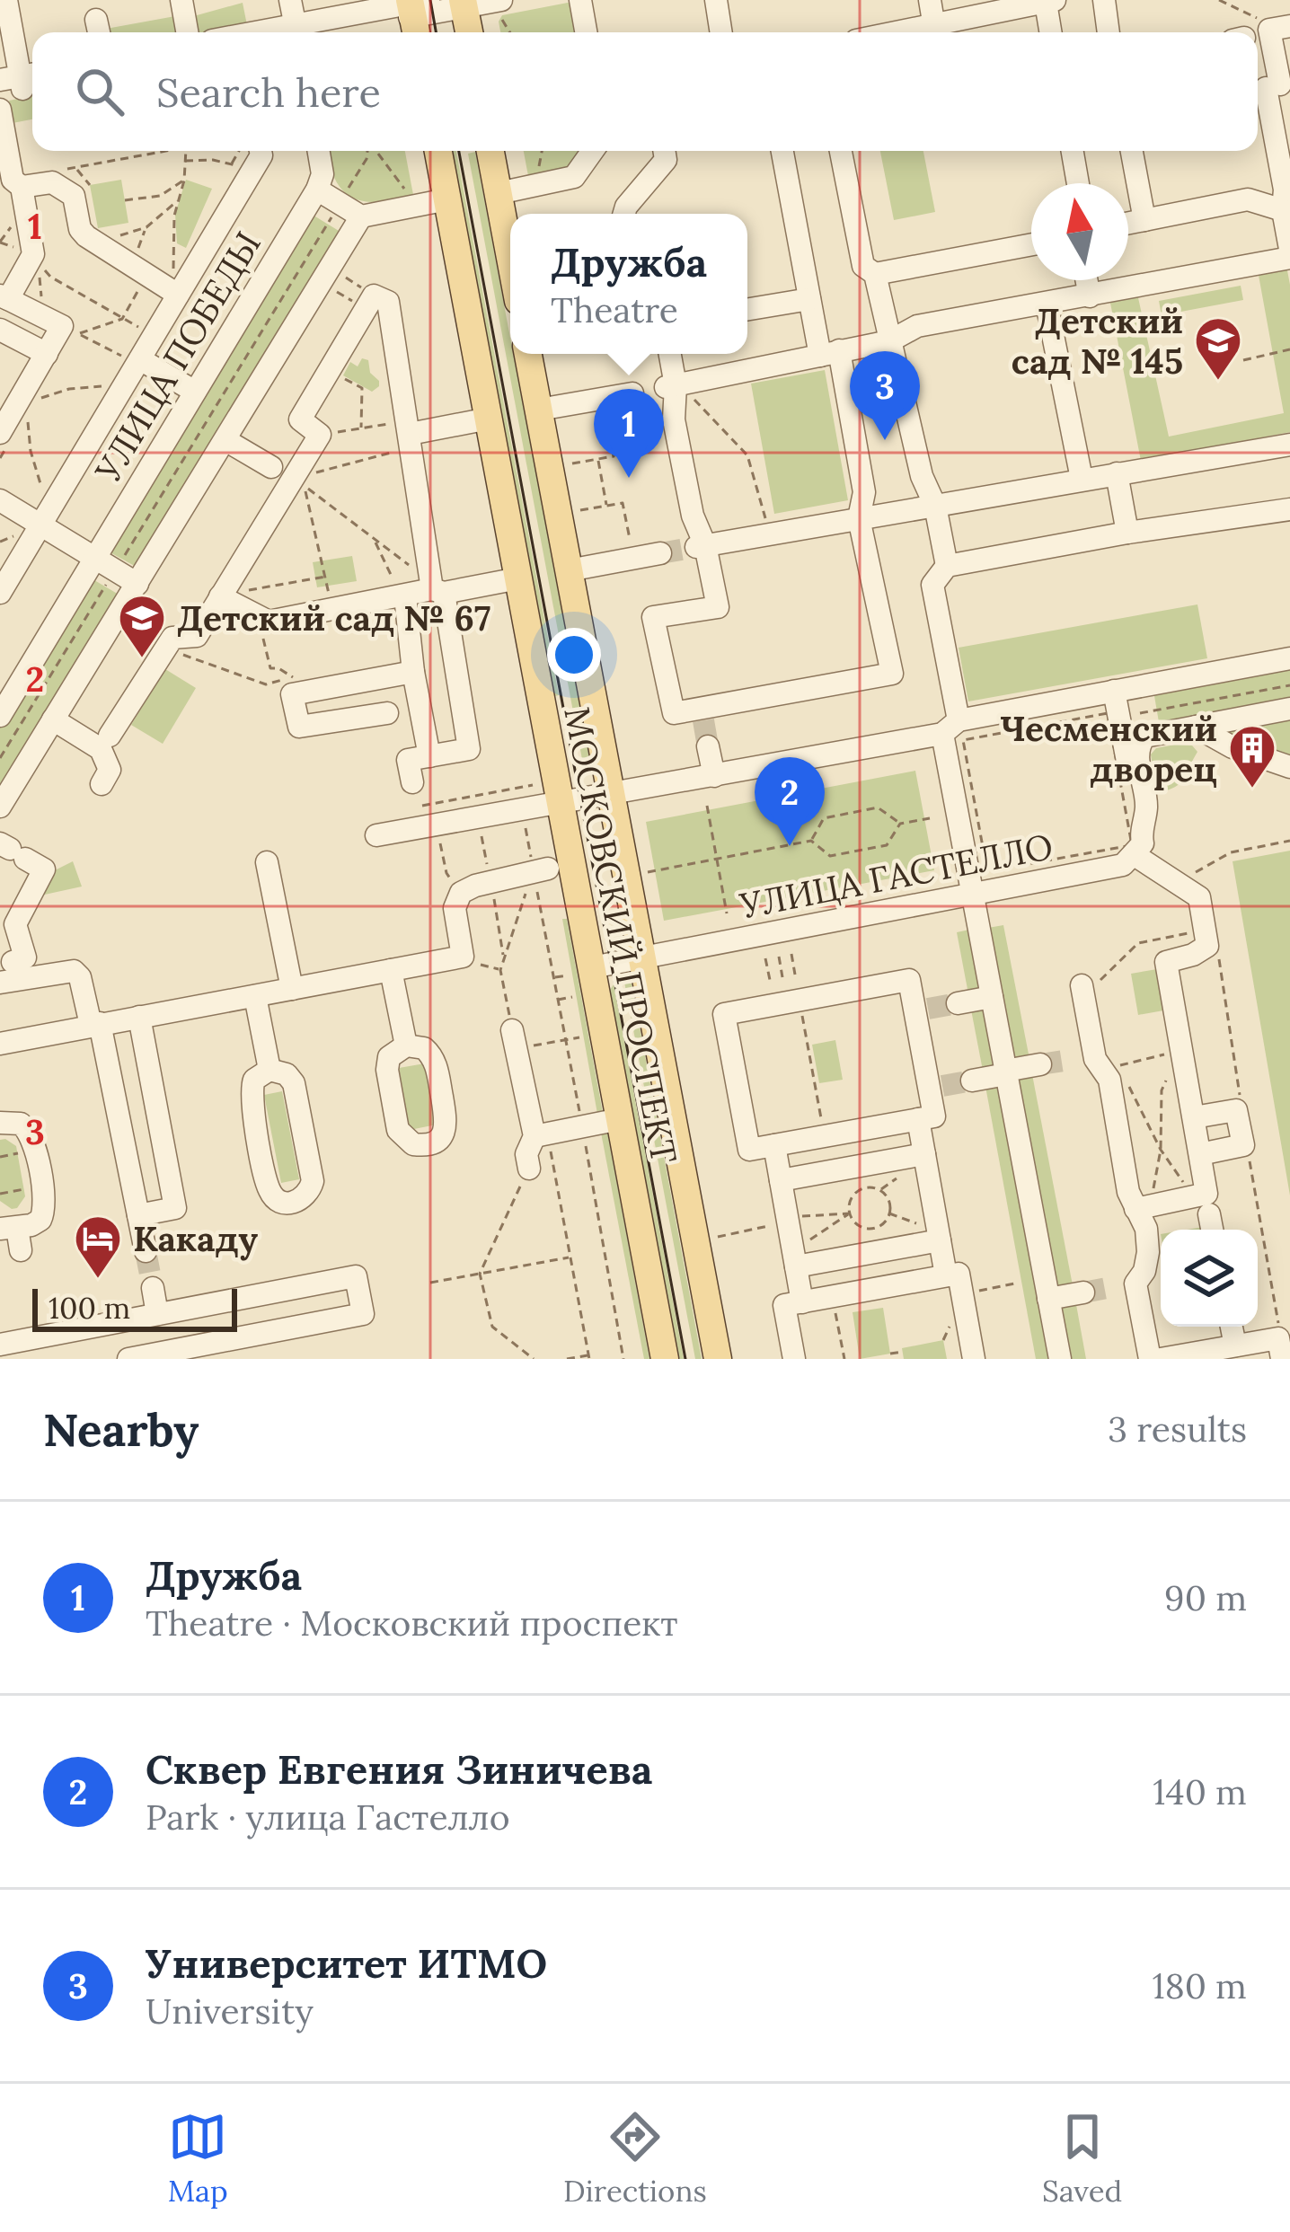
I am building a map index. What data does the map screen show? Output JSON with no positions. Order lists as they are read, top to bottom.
{
  "streets": {
    "main road": ["МОСКОВСКИЙ ПРОСПЕКТ"],
    "street": ["УЛИЦА ПОБЕДЫ", "УЛИЦА ГАСТЕЛЛО"]
  },
  "crossings": [
    ["УЛИЦА ГАСТЕЛЛО", "МОСКОВСКИЙ ПРОСПЕКТ"]
  ],
  "places": {
    "school or university": ["Детский сад № 145", "Детский сад № 67"],
    "building": ["Чесменский дворец"],
    "hotel": ["Какаду"]
  },
  "scale_bar": "100 m",
  "north": "top",
  "page": {
    "search": "Search here",
    "popup": ["Дружба", "Theatre"],
    "pins": ["3", "1", "2"],
    "scale": "100 m",
    "heading": ["Nearby", "3 results"],
    "list": [
      {
        "mark": "1",
        "name": "Дружба",
        "note": "Theatre · Московский проспект",
        "value": "90 m"
      },
      {
        "mark": "2",
        "name": "Сквер Евгения Зиничева",
        "note": "Park · улица Гастелло",
        "value": "140 m"
      },
      {
        "mark": "3",
        "name": "Университет ИТМО",
        "note": "University",
        "value": "180 m"
      }
    ],
    "nav": ["Map", "Directions", "Saved"]
  },
  "grid": {
    "rows": ["1", "2", "3"]
  }
}
